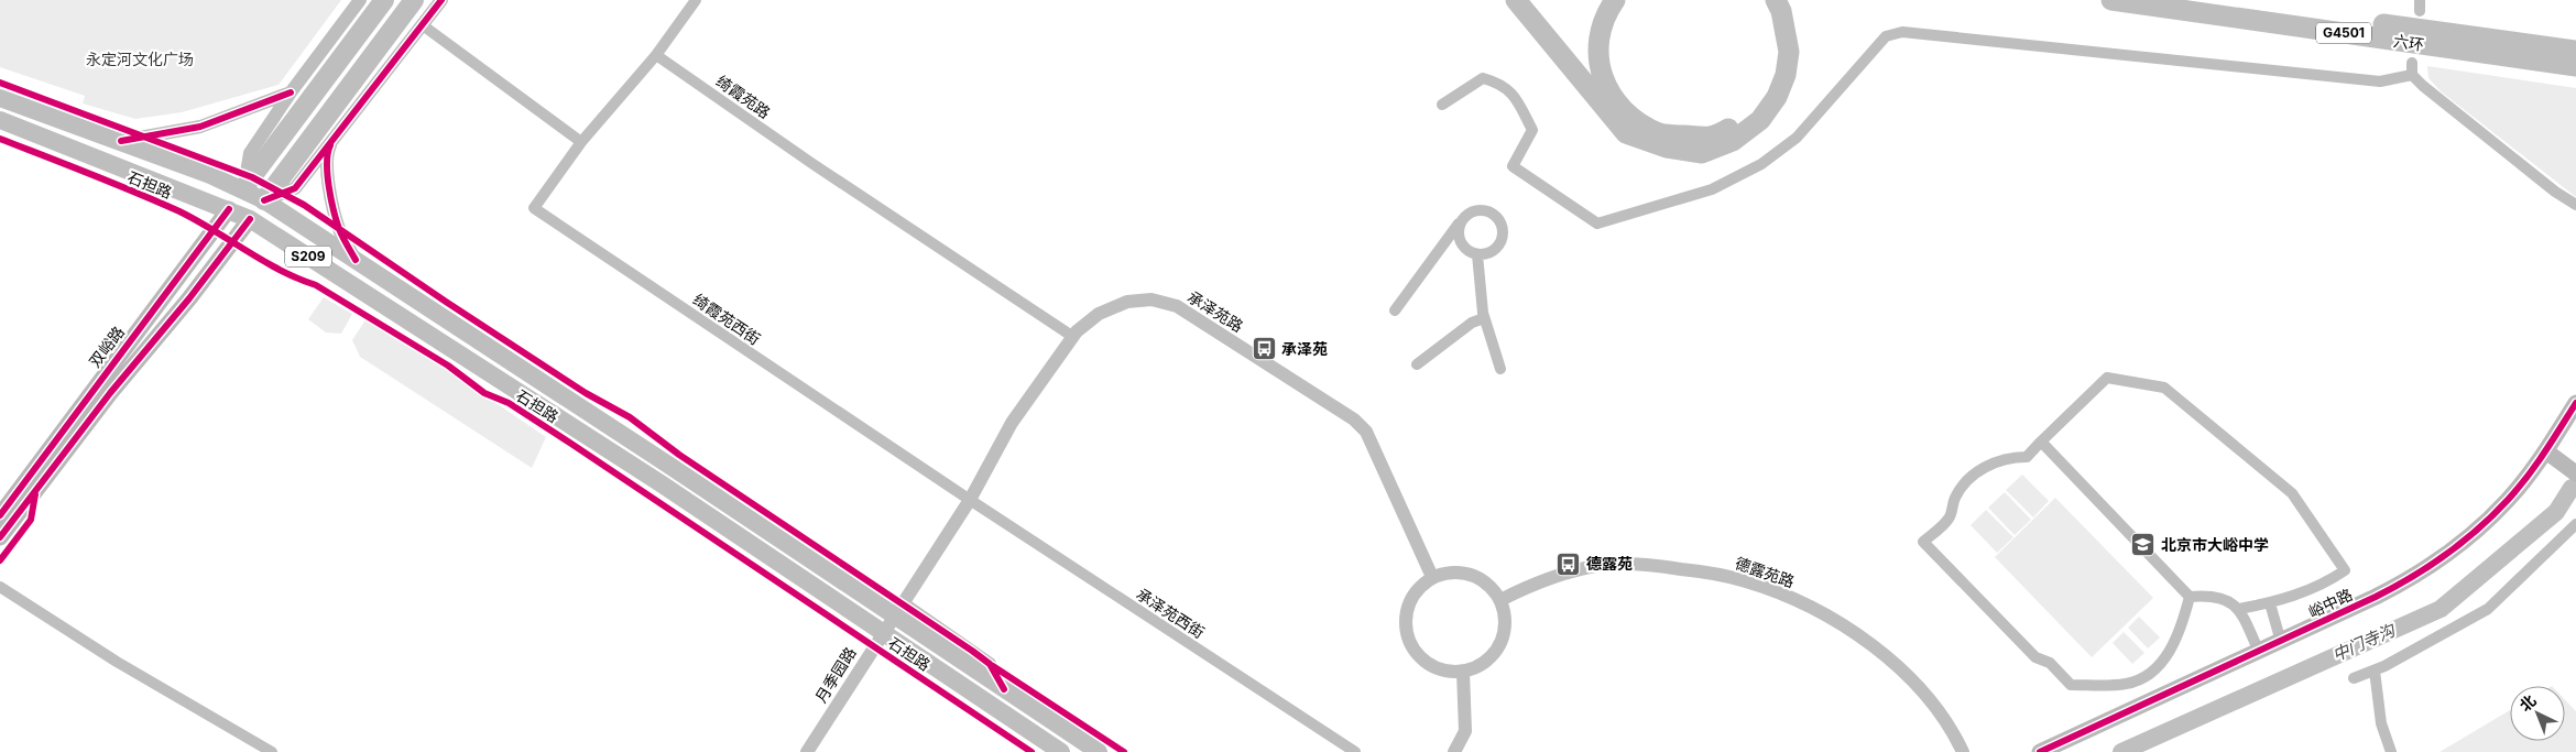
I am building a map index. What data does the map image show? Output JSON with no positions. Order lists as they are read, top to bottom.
{
  "streets": {
    "highway": ["G4501", "六环"],
    "main road": [
      "石担路",
      "S209",
      "双峪路",
      "峪中路"
    ],
    "street": [
      "绮霞苑路",
      "承泽苑路",
      "绮霞苑西街",
      "德露苑路",
      "承泽苑西街",
      "月季园路"
    ]
  },
  "crossings": [
    ["绮霞苑路", "承泽苑路"],
    ["石担路", "承泽苑路"],
    ["石担路", "双峪路"],
    ["石担路", "月季园路"],
    ["承泽苑路", "绮霞苑西街"],
    ["承泽苑路", "德露苑路"],
    ["承泽苑路", "承泽苑西街"],
    ["承泽苑路", "月季园路"],
    ["绮霞苑西街", "承泽苑西街"]
  ],
  "water": ["中门寺沟"],
  "parks": ["永定河文化广场"],
  "places": {
    "bus stop": ["承泽苑", "德露苑"],
    "school or university": ["北京市大峪中学"]
  },
  "north": "top left"
}
